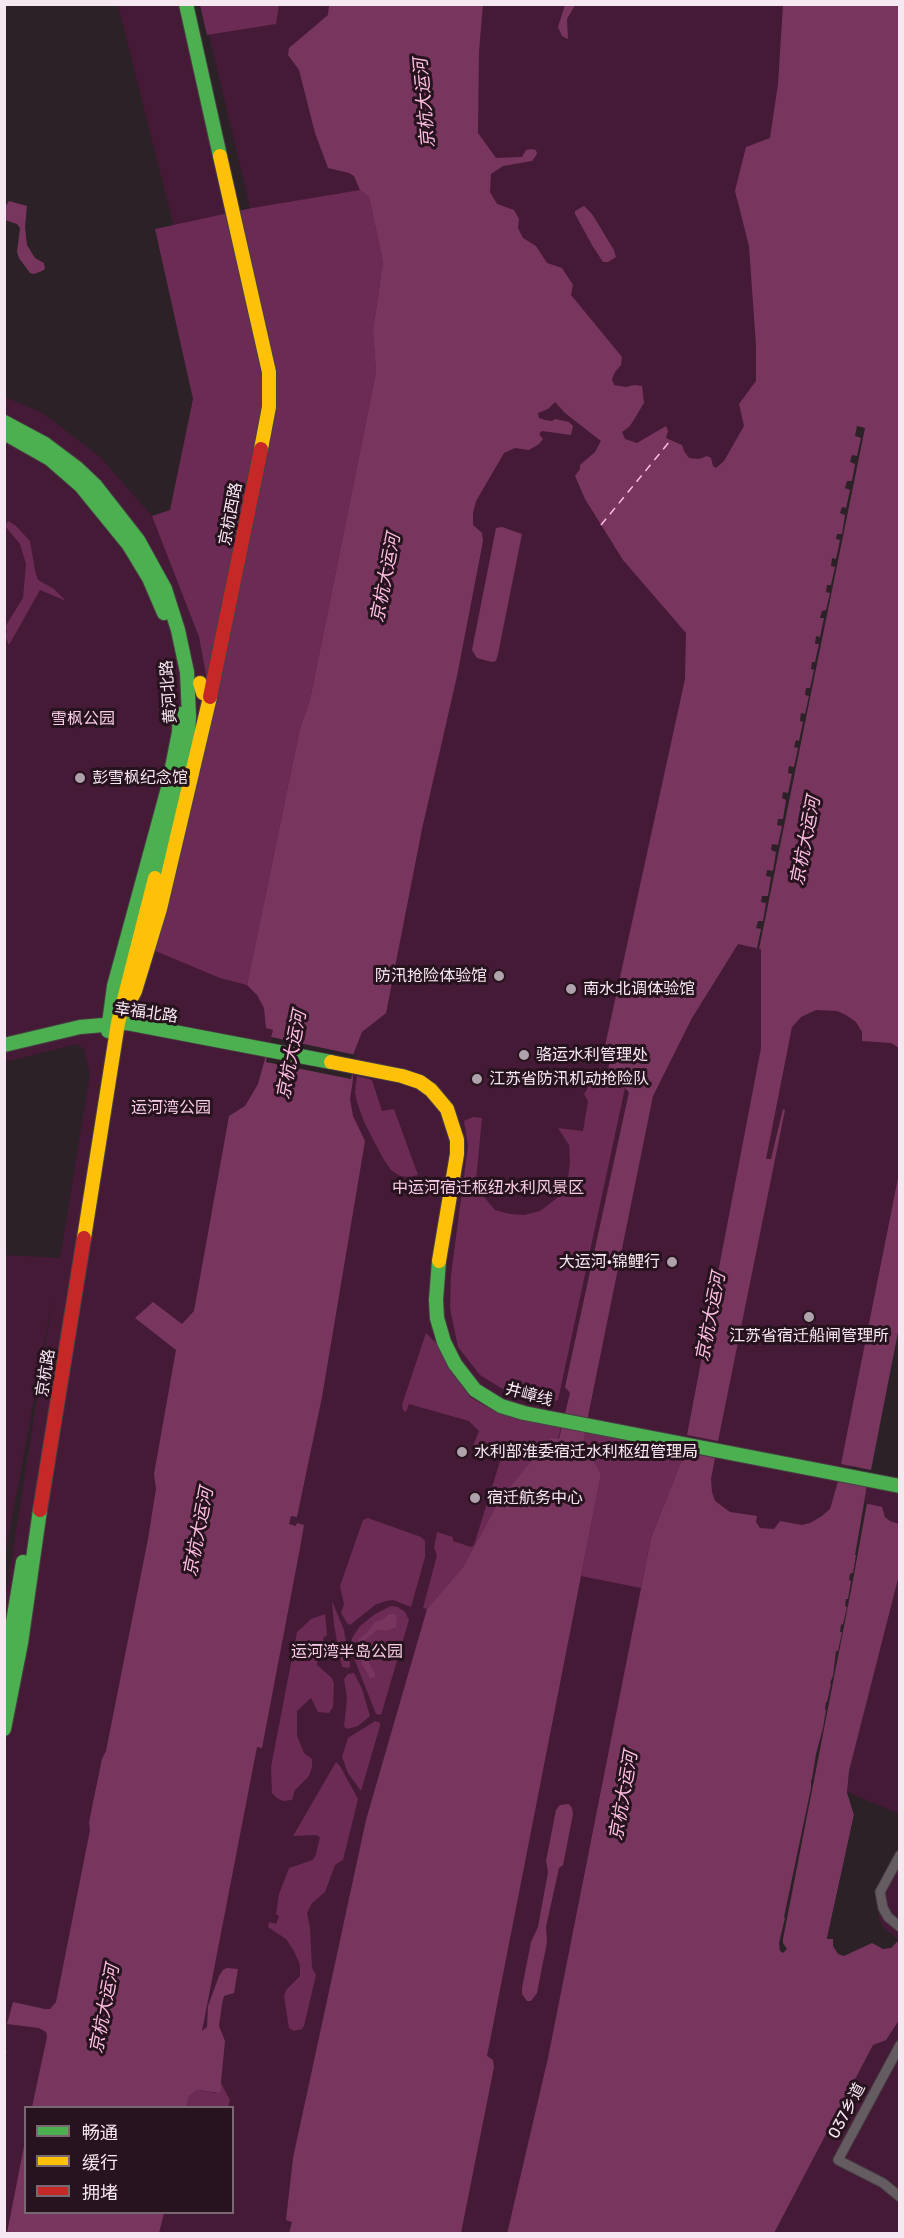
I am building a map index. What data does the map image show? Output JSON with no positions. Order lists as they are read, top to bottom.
{
  "streets": {
    "main road": [
      "京杭西路",
      "黄河北路",
      "幸福北路",
      "京杭路",
      "井嶂线"
    ],
    "street": ["037乡道"]
  },
  "crossings": [
    ["京杭西路", "黄河北路"],
    ["京杭西路", "幸福北路"],
    ["京杭西路", "京杭路"],
    ["黄河北路", "幸福北路"],
    ["黄河北路", "京杭路"],
    ["幸福北路", "京杭路"],
    ["幸福北路", "井嶂线"]
  ],
  "water": ["京杭大运河"],
  "parks": [
    "雪枫公园",
    "运河湾公园",
    "中运河宿迁枢纽水利风景区",
    "运河湾半岛公园"
  ],
  "places": [
    "彭雪枫纪念馆",
    "防汛抢险体验馆",
    "南水北调体验馆",
    "骆运水利管理处",
    "江苏省防汛机动抢险队",
    "大运河·锦鲤行",
    "江苏省宿迁船闸管理所",
    "水利部淮委宿迁水利枢纽管理局",
    "宿迁航务中心"
  ],
  "legend": ["畅通", "缓行", "拥堵"]
}
